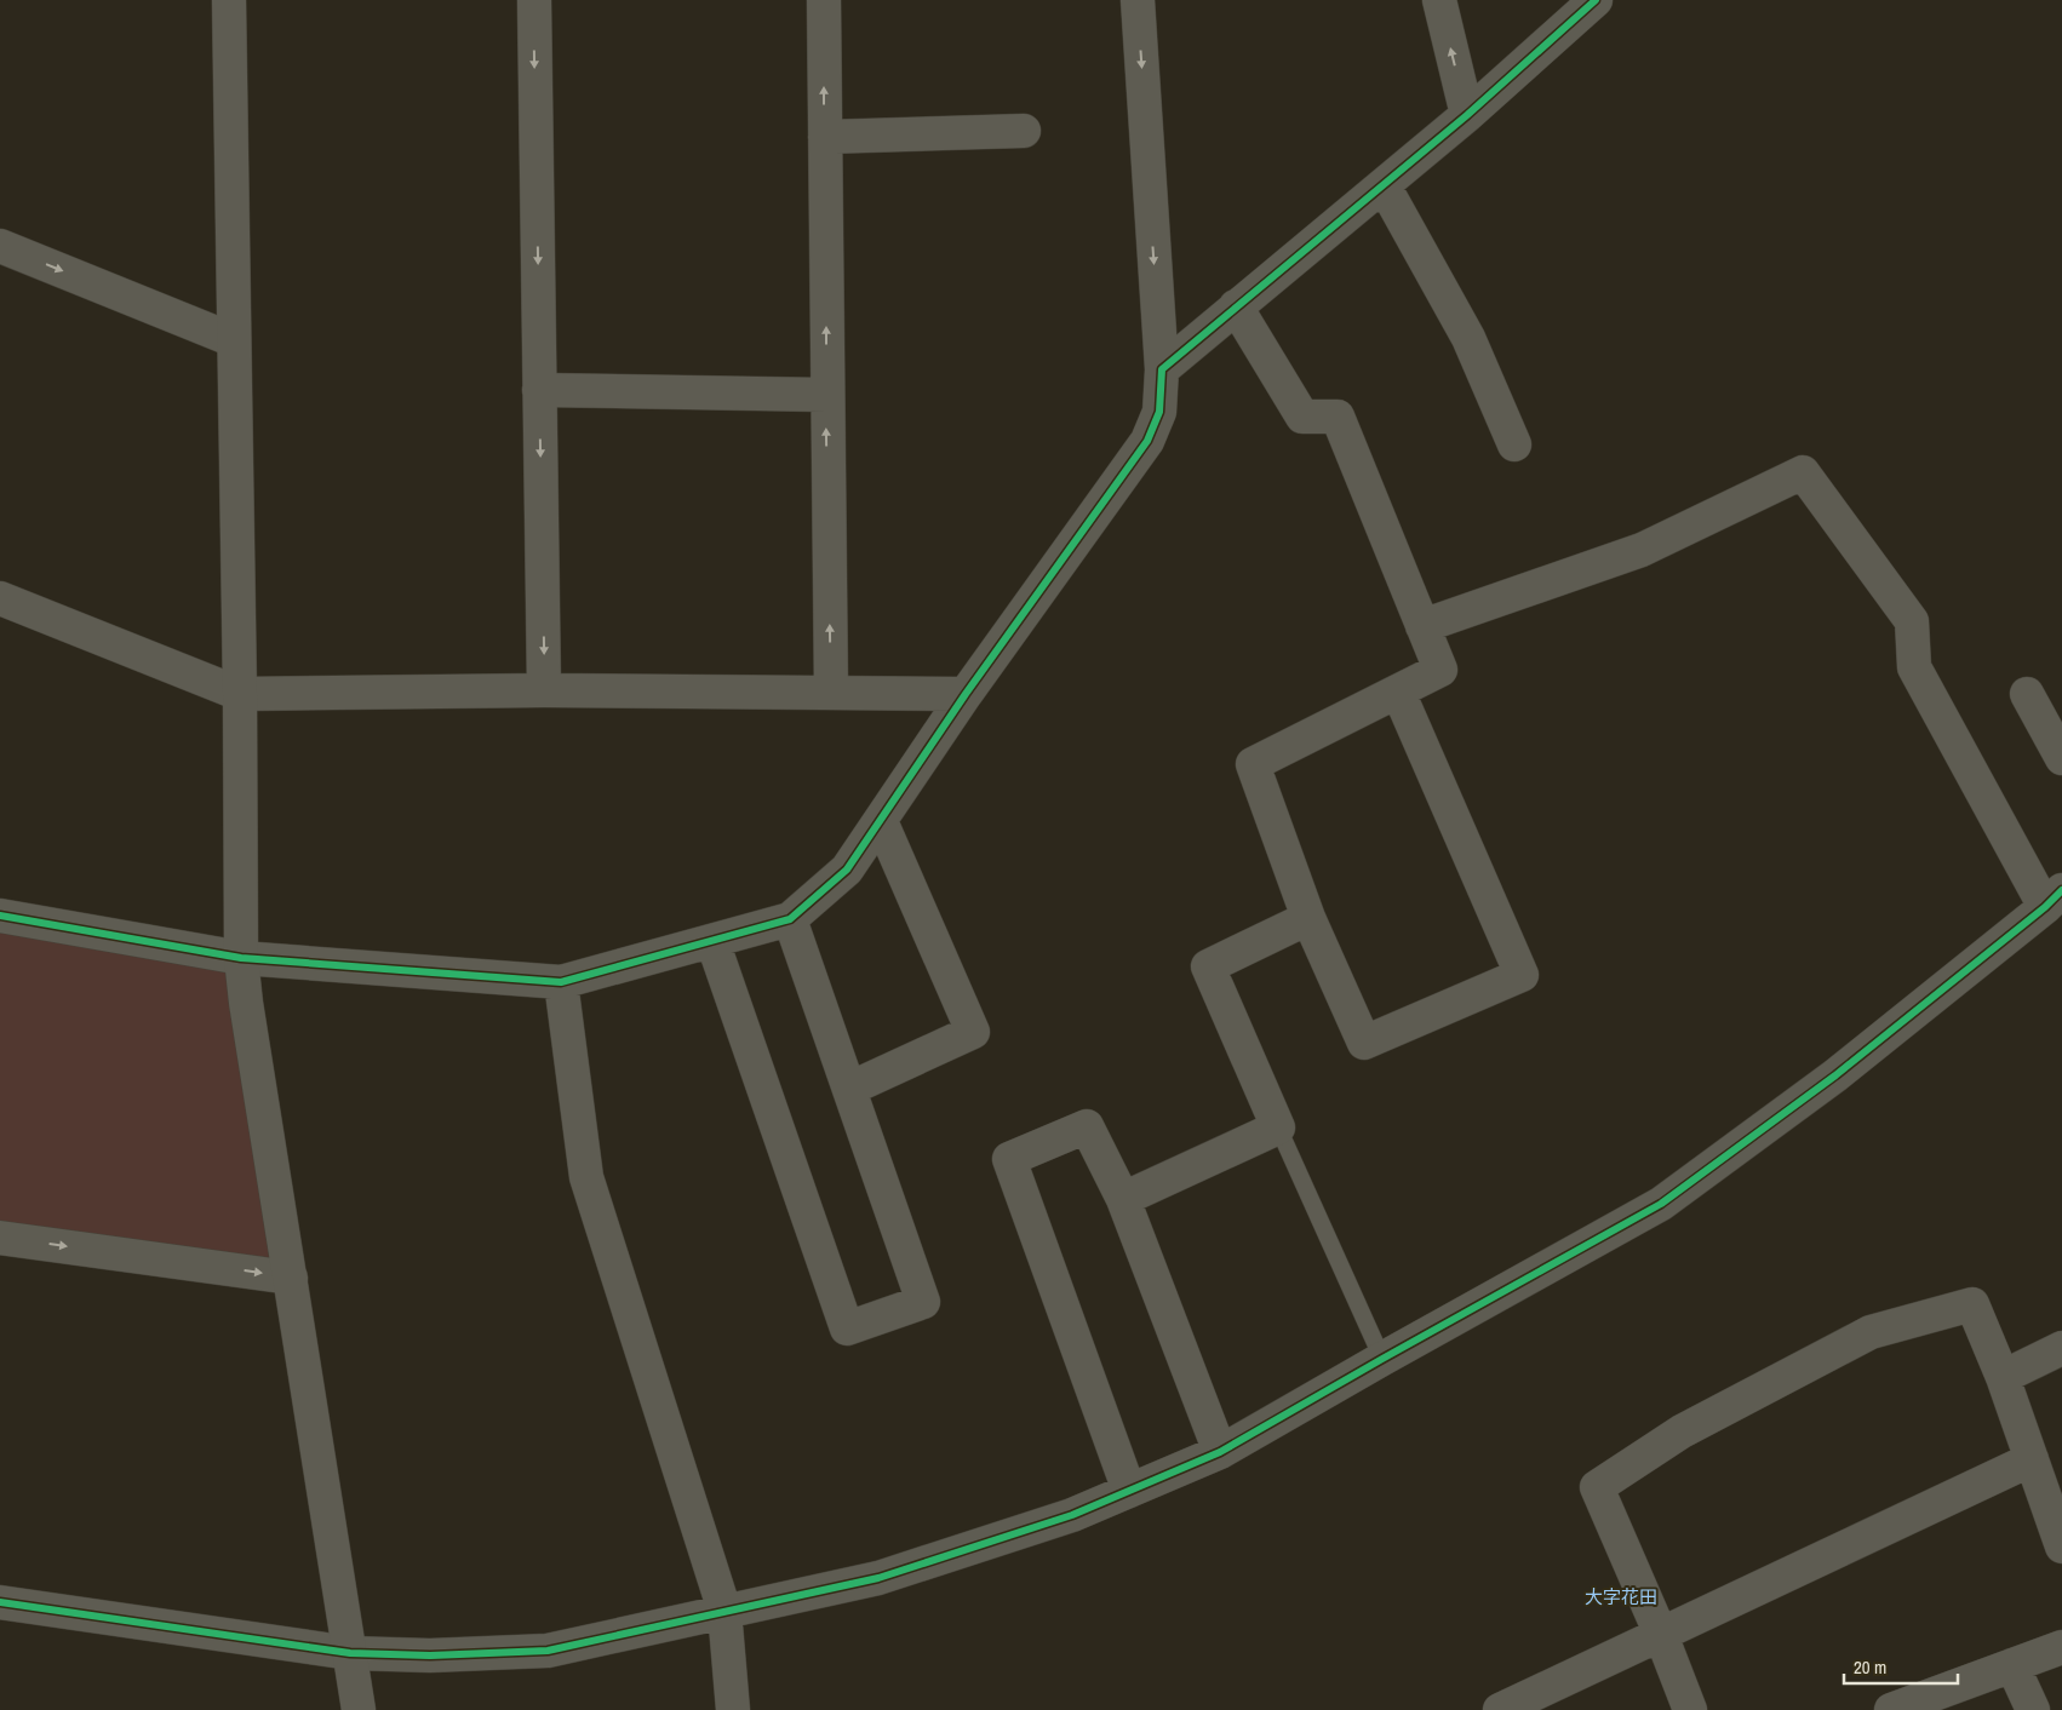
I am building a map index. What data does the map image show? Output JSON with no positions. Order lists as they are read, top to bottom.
{
  "districts": ["大字花田"],
  "scale_bar": "20 m"
}
